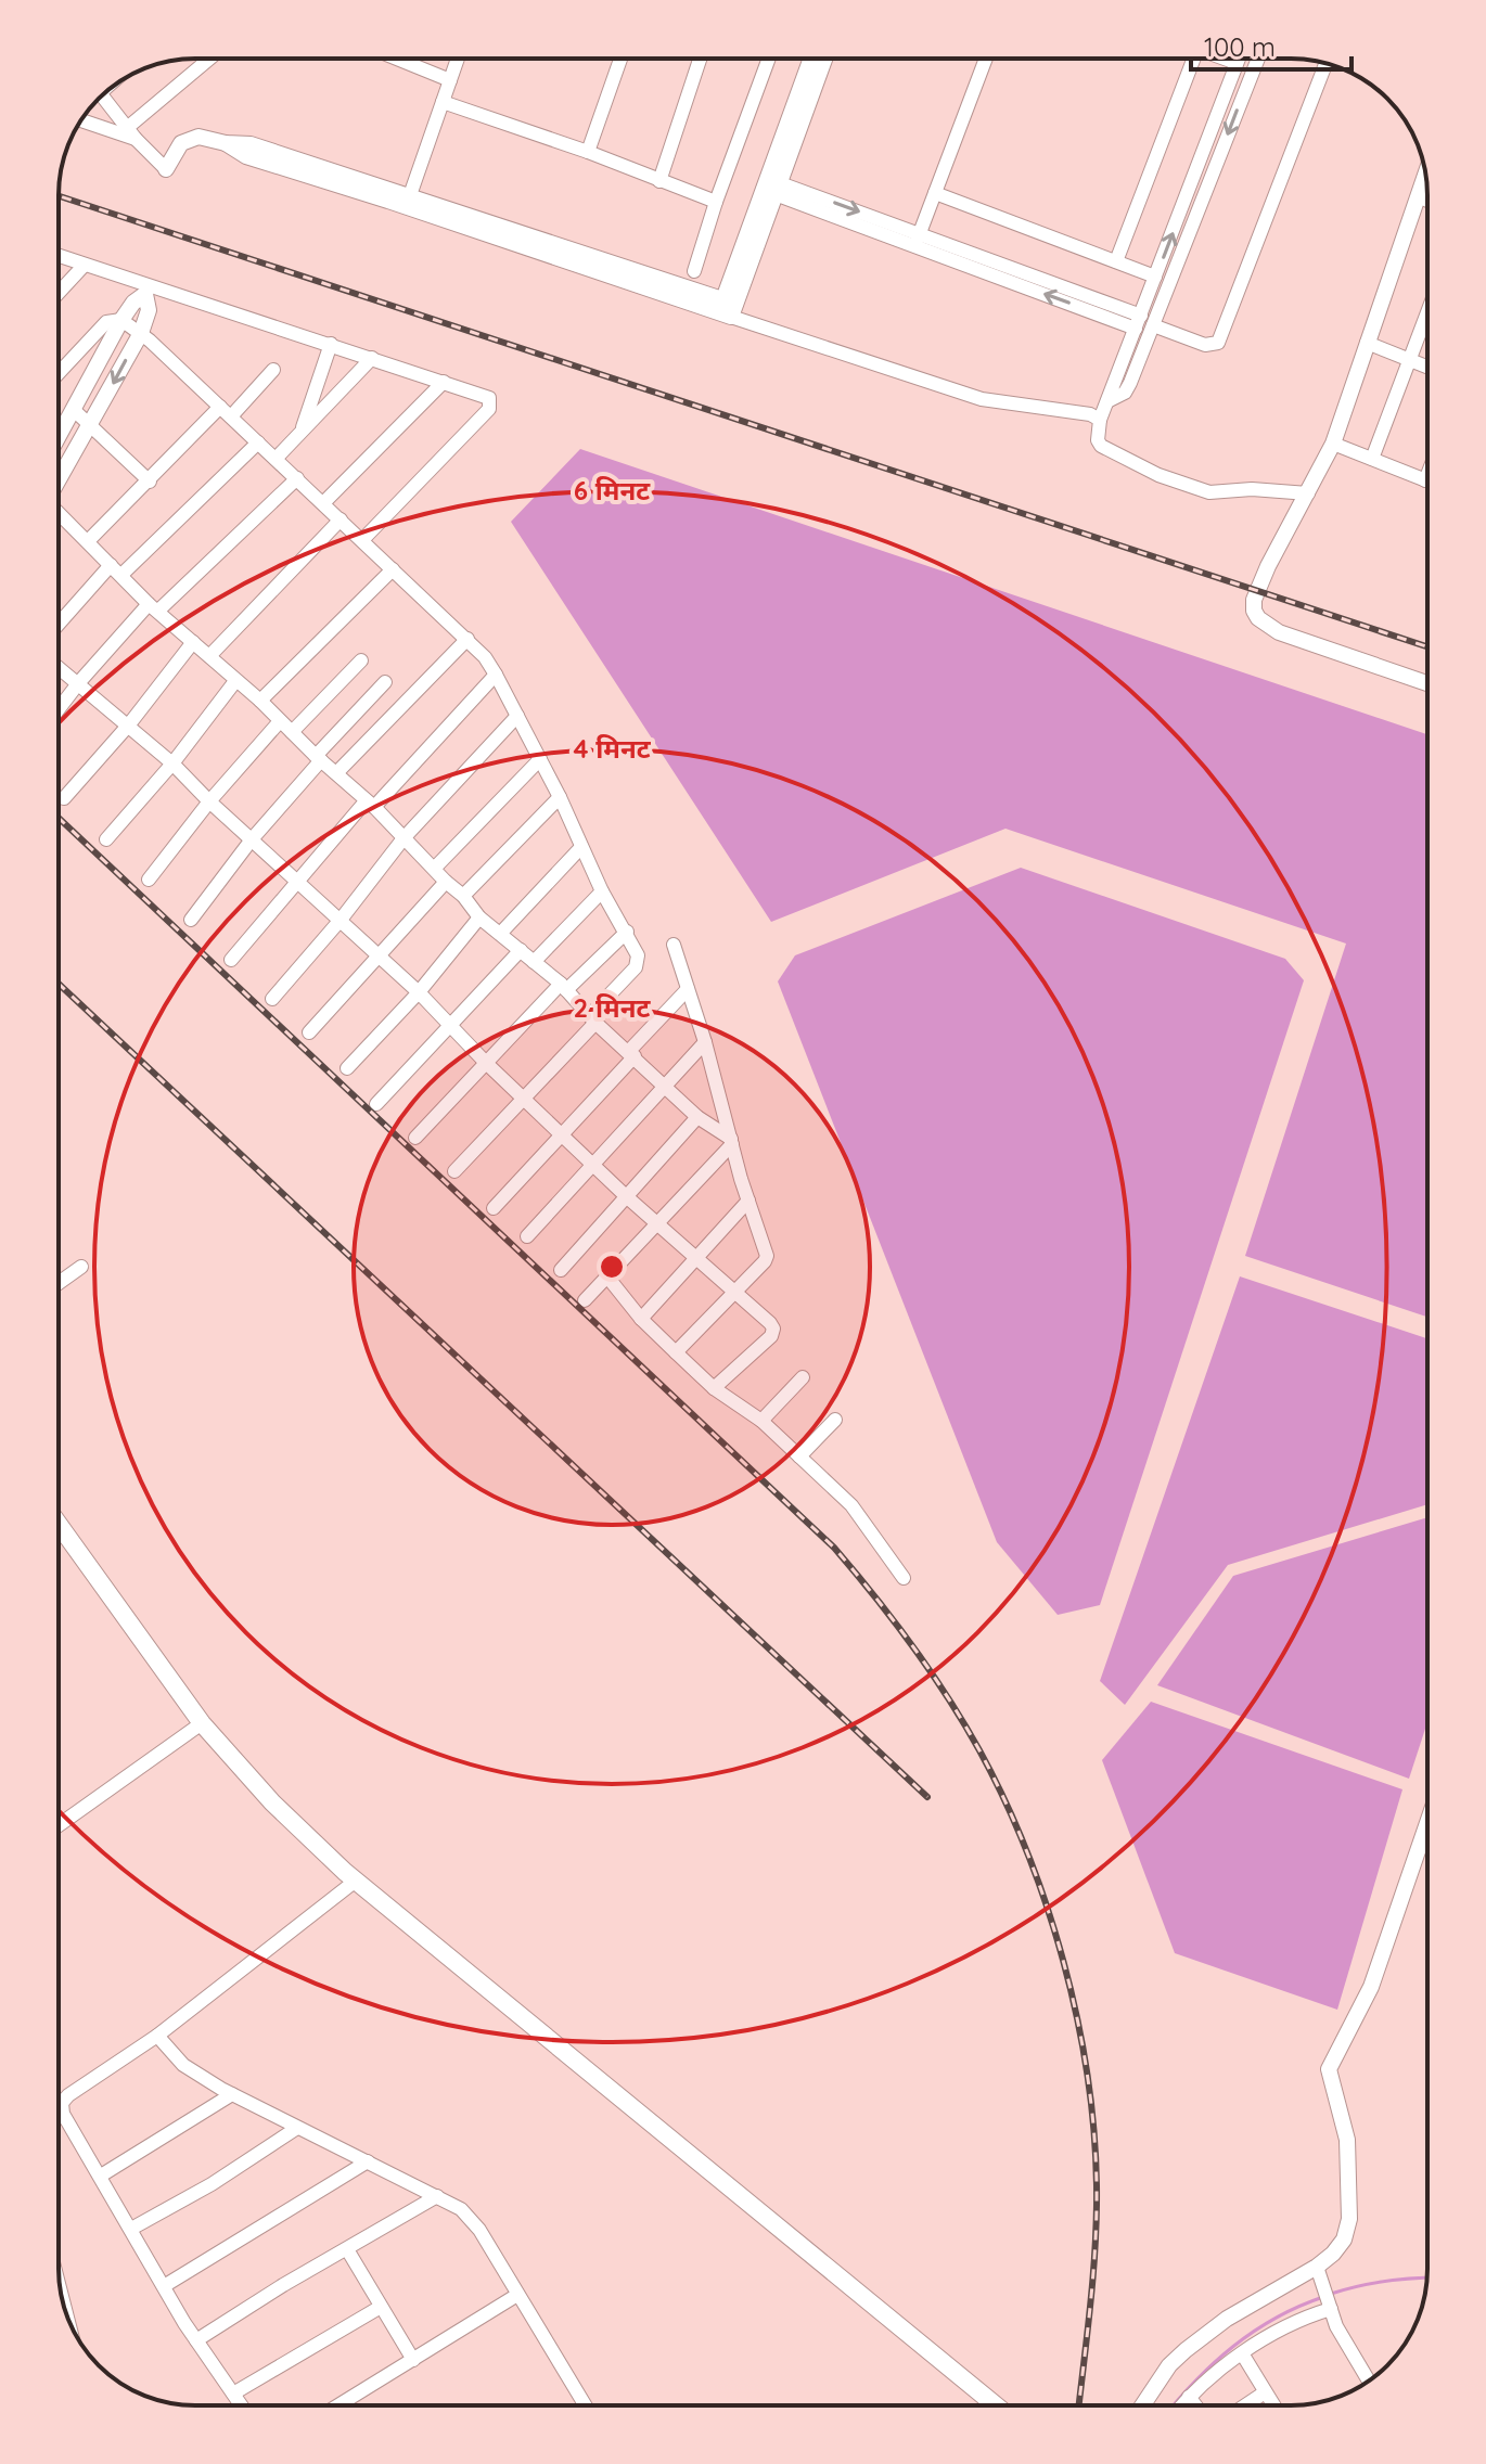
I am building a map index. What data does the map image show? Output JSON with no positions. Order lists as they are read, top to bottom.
{
  "scale_bar": "100 m",
  "rings": ["6 मिनट", "4 मिनट", "2 मिनट"]
}
